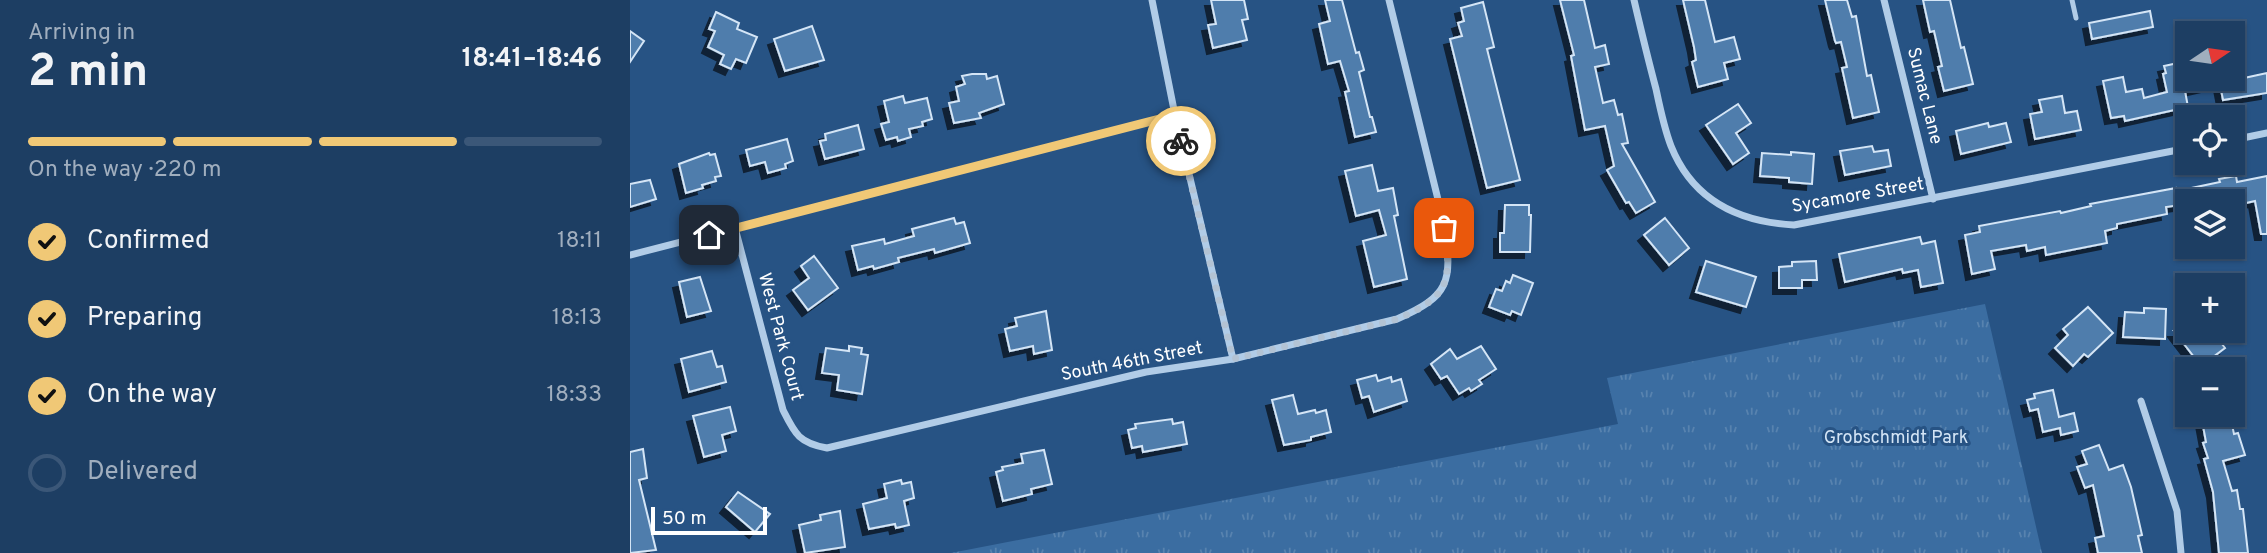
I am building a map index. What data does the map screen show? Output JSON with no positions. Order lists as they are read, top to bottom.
{
  "streets": {
    "street": [
      "Sumac Lane",
      "Sycamore Street",
      "West Park Court",
      "South 46th Street"
    ]
  },
  "crossings": [
    ["Sumac Lane", "Sycamore Street"],
    ["West Park Court", "South 46th Street"]
  ],
  "parks": ["Grobschmidt Park"],
  "scale_bar": "50 m",
  "north": "right",
  "page": {
    "heading": ["2 min", "Arriving in", "18:41–18:46"],
    "map_buttons": ["+", "−"],
    "bar": "On the way · 220 m",
    "list": [
      ["Confirmed", "18:11"],
      ["Preparing", "18:13"],
      ["On the way", "18:33"],
      "Delivered"
    ],
    "scale": "50 m"
  }
}
